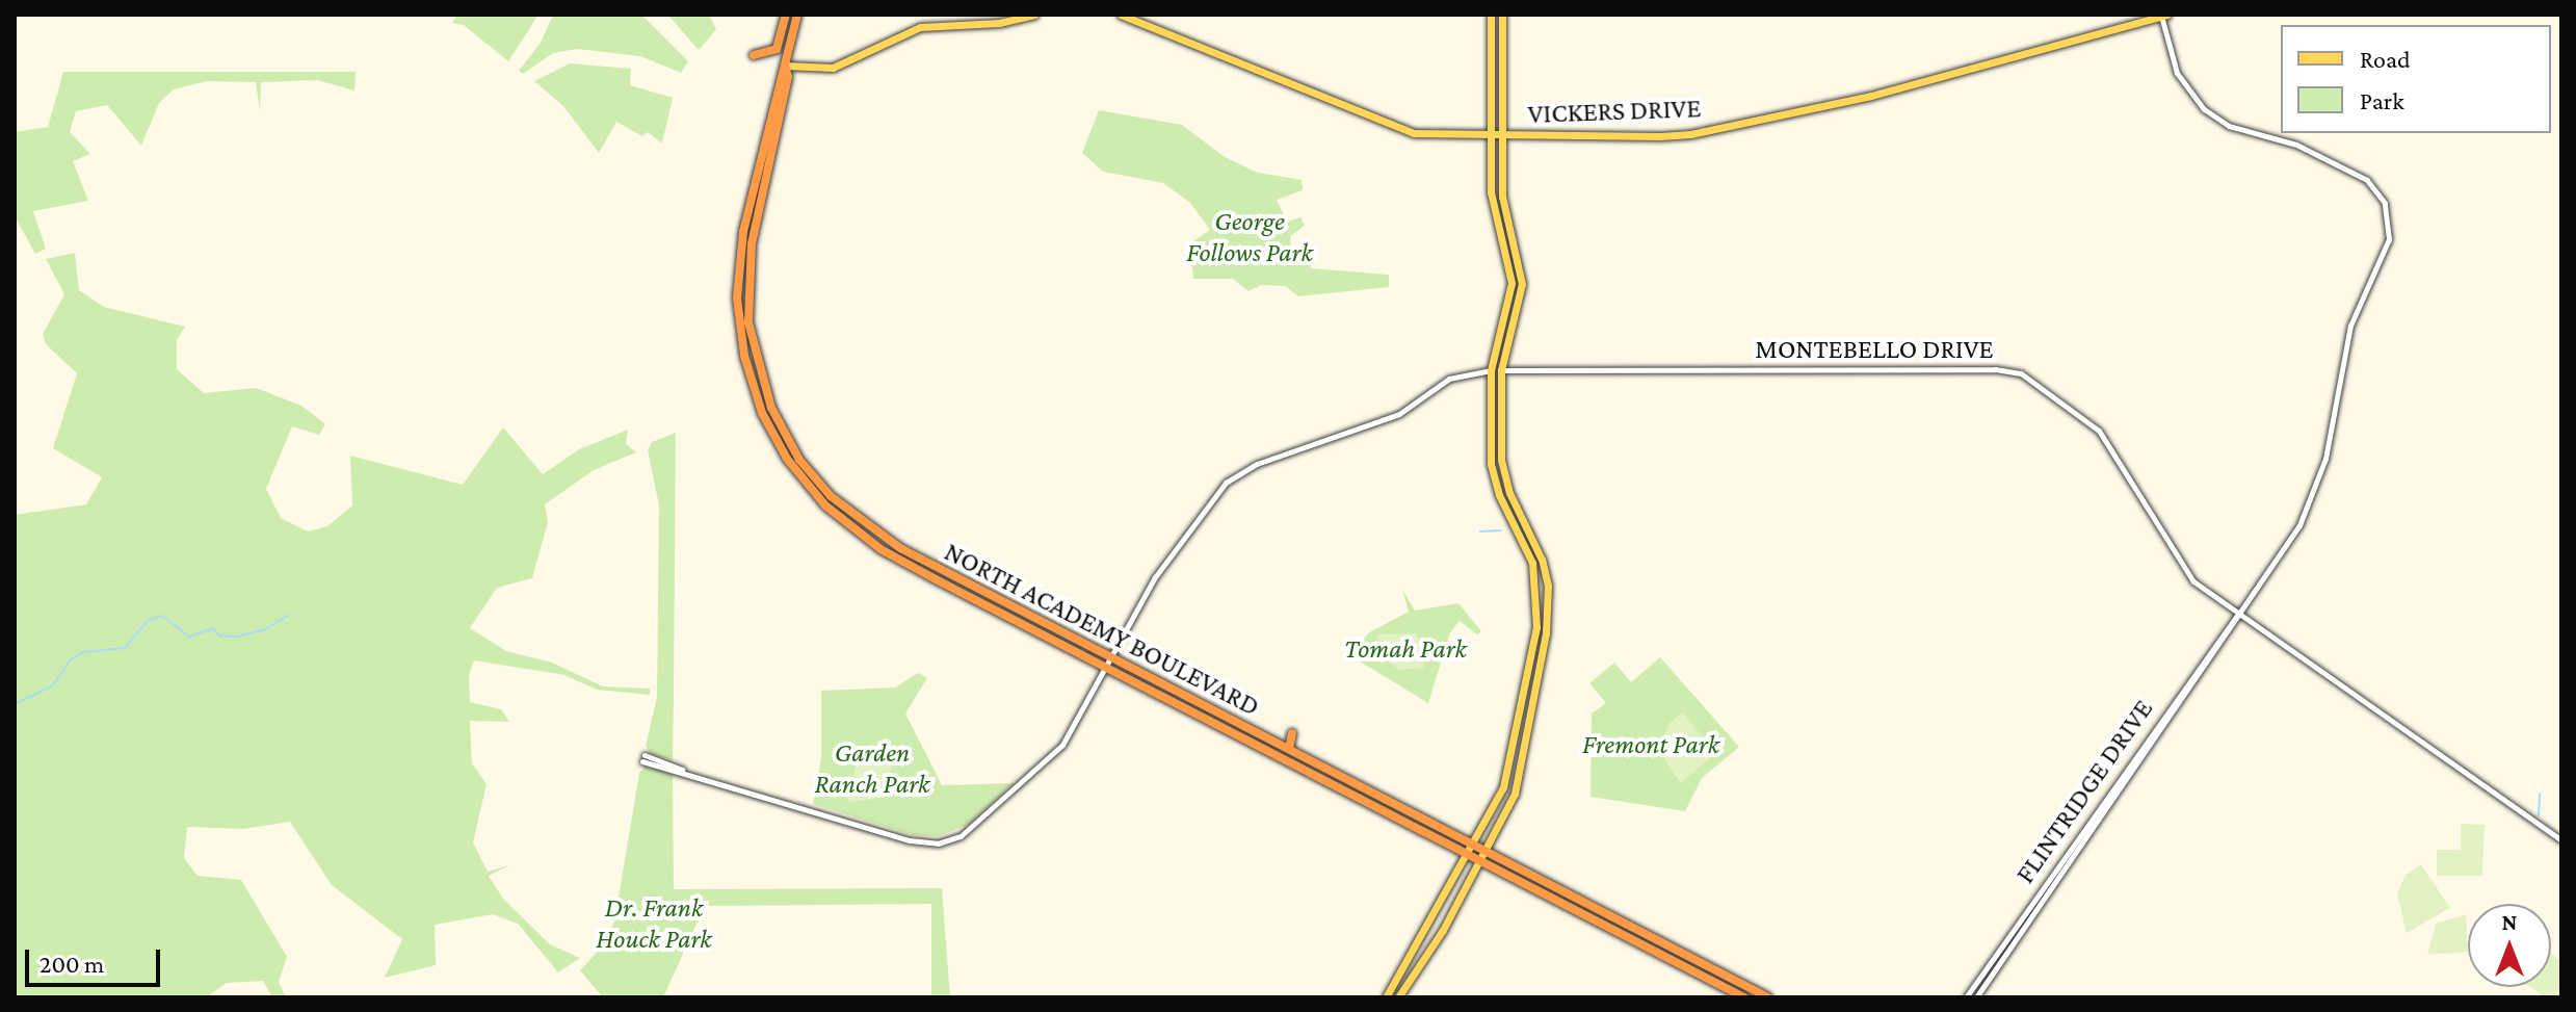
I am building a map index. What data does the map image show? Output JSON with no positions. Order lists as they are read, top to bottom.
{
  "streets": {
    "highway": ["NORTH ACADEMY BOULEVARD"],
    "main road": ["VICKERS DRIVE"],
    "street": ["MONTEBELLO DRIVE", "FLINTRIDGE DRIVE"]
  },
  "crossings": [
    ["VICKERS DRIVE", "FLINTRIDGE DRIVE"],
    ["MONTEBELLO DRIVE", "FLINTRIDGE DRIVE"]
  ],
  "parks": [
    "George Follows Park",
    "Tomah Park",
    "Fremont Park",
    "Garden Ranch Park",
    "Dr. Frank Houck Park"
  ],
  "legend": ["Road", "Park"],
  "scale_bar": "200 m",
  "north": "top"
}
